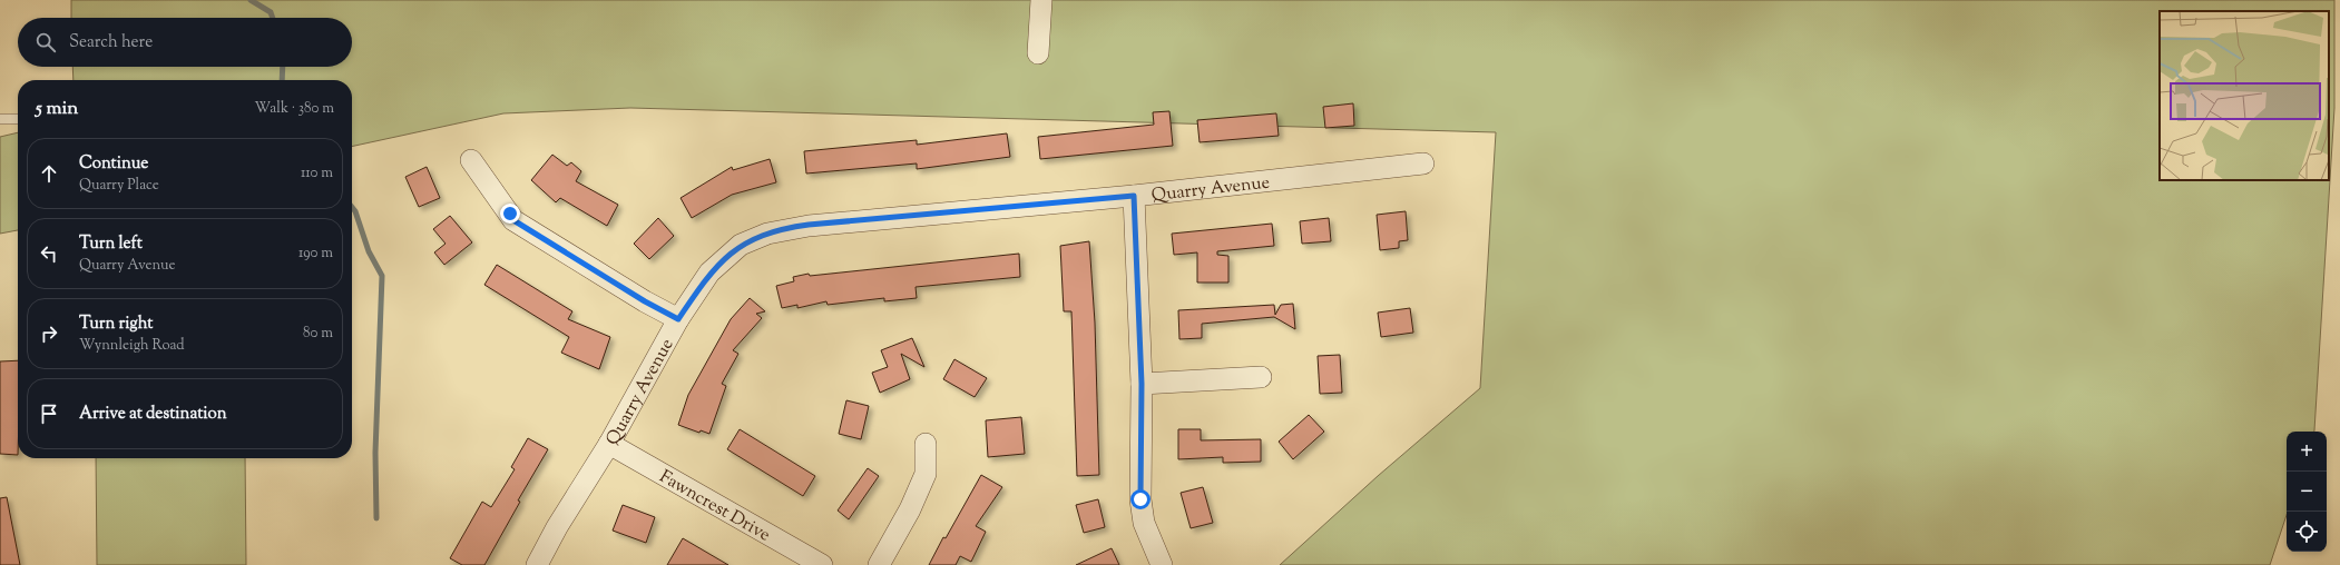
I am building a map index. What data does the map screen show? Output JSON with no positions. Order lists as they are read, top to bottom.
{
  "streets": {
    "street": ["Quarry Avenue", "Fawncrest Drive"]
  },
  "crossings": [
    ["Quarry Avenue", "Fawncrest Drive"]
  ],
  "page": {
    "search": "Search here",
    "heading": ["5 min", "Walk · 380 m"],
    "list": [
      ["Continue", "Quarry Place", "110 m"],
      ["Turn left", "Quarry Avenue", "190 m"],
      ["Turn right", "Wynnleigh Road", "80 m"],
      "Arrive at destination"
    ],
    "map_buttons": ["+", "−"]
  }
}
